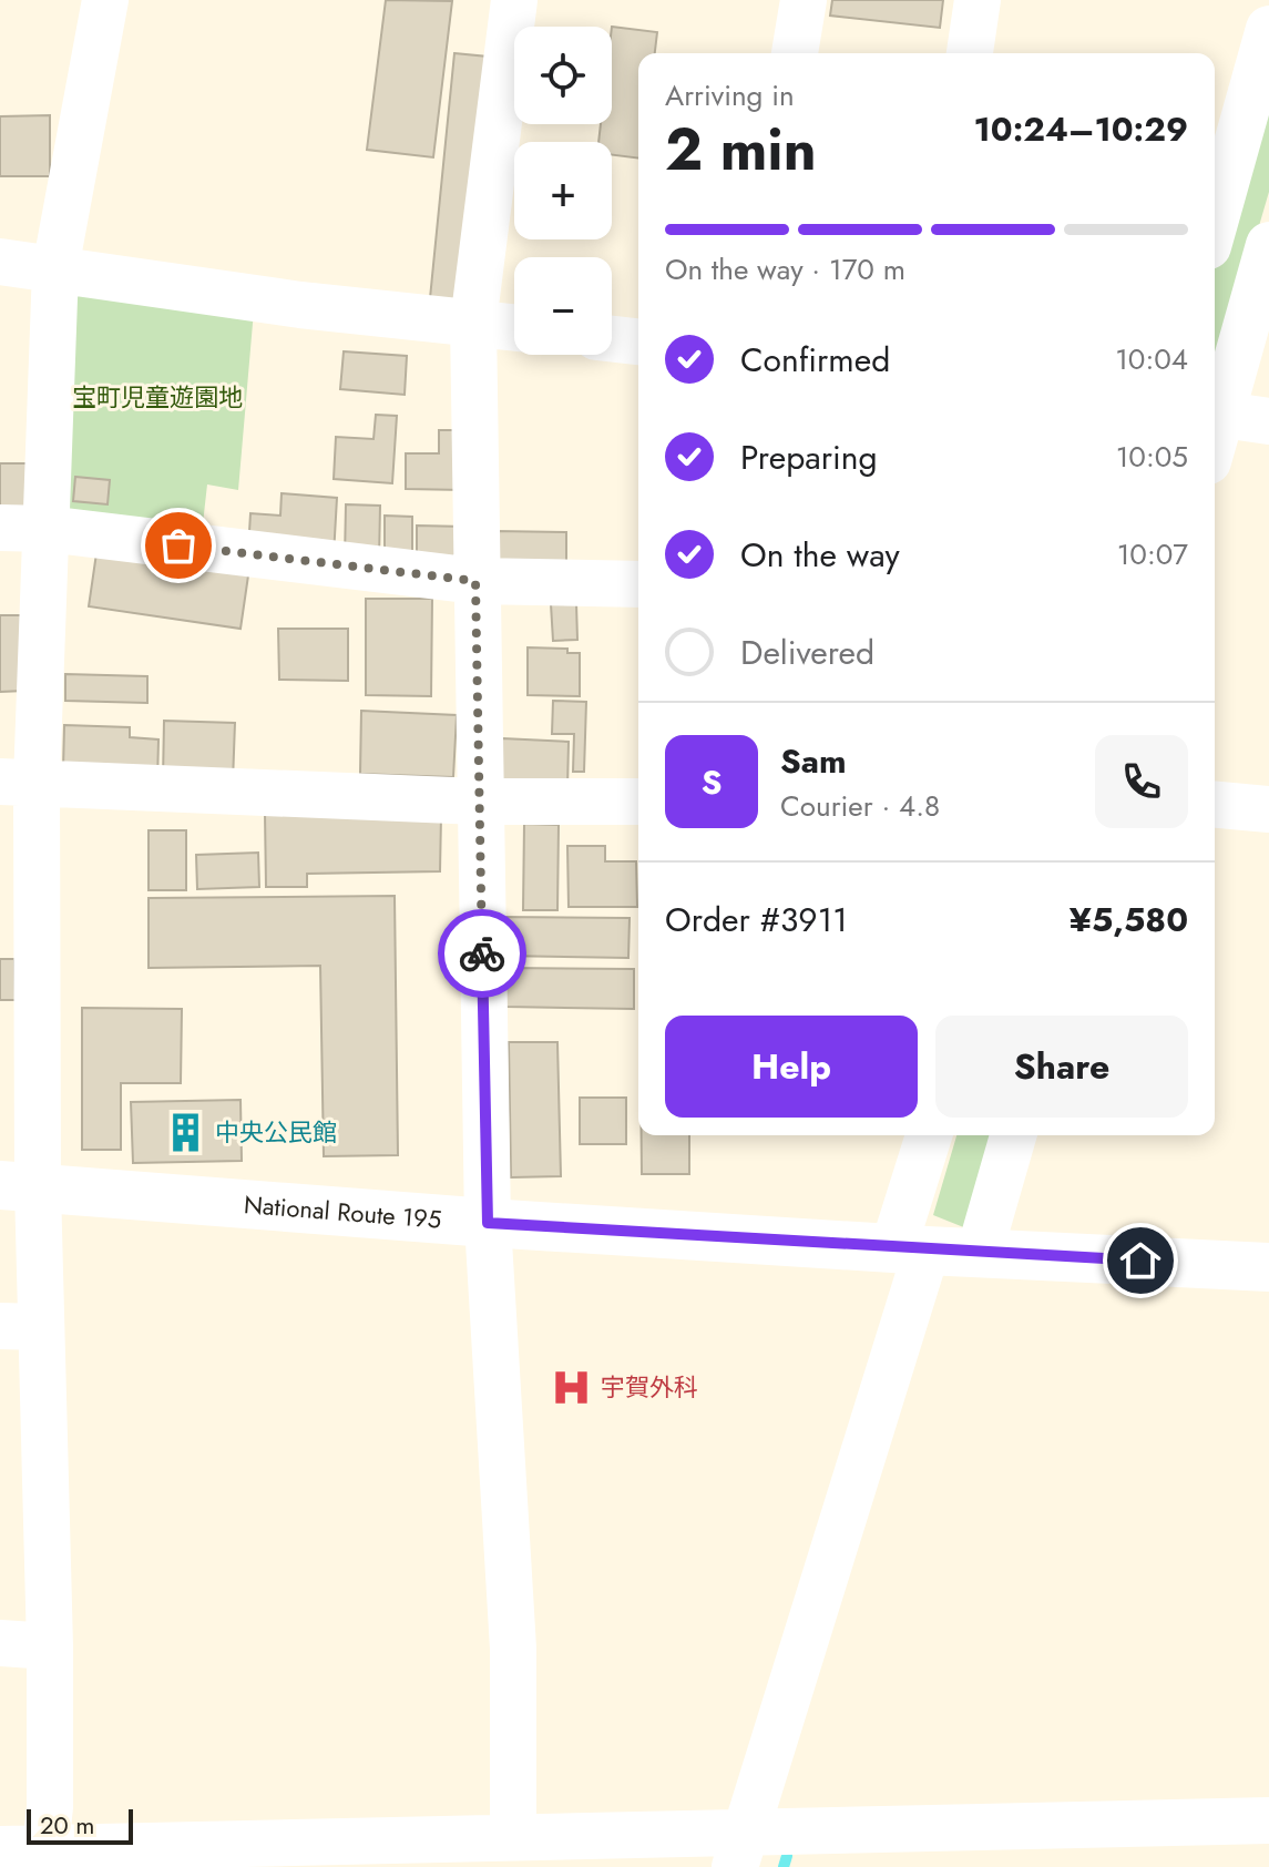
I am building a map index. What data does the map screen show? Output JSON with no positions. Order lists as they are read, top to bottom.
{
  "streets": {
    "highway": ["National Route 195"]
  },
  "parks": ["宝町児童遊園地"],
  "places": {
    "building": ["中央公民館"],
    "hospital": ["宇賀外科"]
  },
  "scale_bar": "20 m",
  "page": {
    "map_buttons": ["+", "−"],
    "heading": ["2 min", "Arriving in", "10:24–10:29"],
    "panel": [
      "Sam",
      "Courier · 4.8",
      "Order #3911",
      "¥5,580"
    ],
    "bar": "On the way · 170 m",
    "list": [
      ["Confirmed", "10:04"],
      ["Preparing", "10:05"],
      ["On the way", "10:07"],
      "Delivered"
    ],
    "round": "S",
    "buttons": ["Help", "Share"],
    "scale": "20 m"
  }
}
